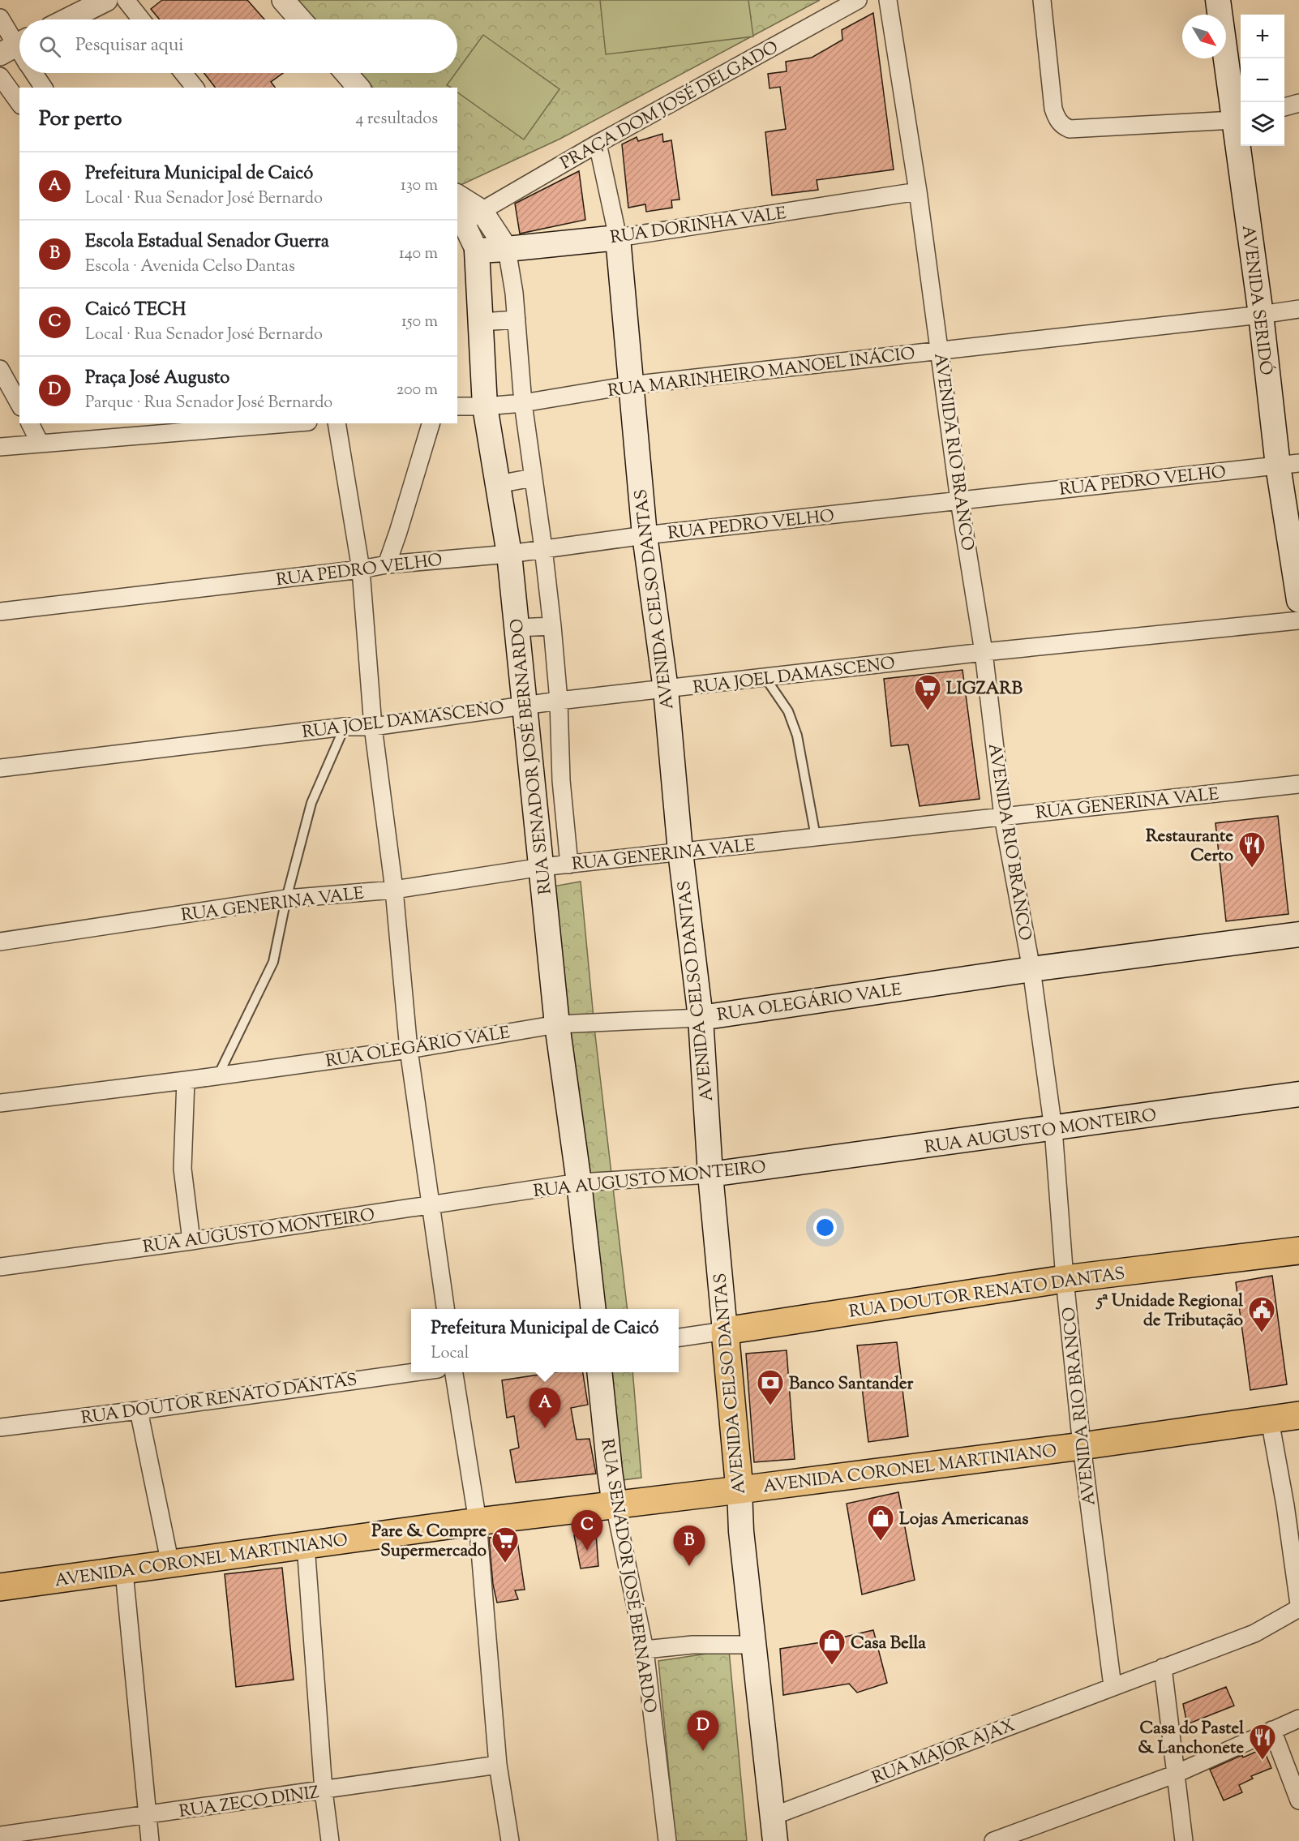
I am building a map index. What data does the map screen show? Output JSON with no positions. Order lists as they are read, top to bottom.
{
  "streets": {
    "main road": [
      "RUA DORINHA VALE",
      "AVENIDA SERIDÓ",
      "AVENIDA CELSO DANTAS",
      "RUA SENADOR JOSÉ BERNARDO",
      "RUA OLEGÁRIO VALE",
      "RUA AUGUSTO MONTEIRO",
      "RUA DOUTOR RENATO DANTAS",
      "AVENIDA CORONEL MARTINIANO"
    ],
    "street": [
      "PRAÇA DOM JOSÉ DELGADO",
      "RUA MARINHEIRO MANOEL INÁCIO",
      "AVENIDA RIO BRANCO",
      "RUA PEDRO VELHO",
      "RUA JOEL DAMASCENO",
      "RUA GENERINA VALE",
      "RUA MAJOR AJAX",
      "RUA ZECO DINIZ"
    ]
  },
  "crossings": [
    ["PRAÇA DOM JOSÉ DELGADO", "AVENIDA CELSO DANTAS"],
    ["PRAÇA DOM JOSÉ DELGADO", "RUA SENADOR JOSÉ BERNARDO"],
    ["RUA DORINHA VALE", "AVENIDA RIO BRANCO"],
    ["RUA DORINHA VALE", "AVENIDA CELSO DANTAS"],
    ["RUA DORINHA VALE", "RUA SENADOR JOSÉ BERNARDO"],
    ["AVENIDA SERIDÓ", "RUA MARINHEIRO MANOEL INÁCIO"],
    ["AVENIDA SERIDÓ", "RUA PEDRO VELHO"],
    ["RUA MARINHEIRO MANOEL INÁCIO", "AVENIDA RIO BRANCO"],
    ["RUA MARINHEIRO MANOEL INÁCIO", "AVENIDA CELSO DANTAS"],
    ["RUA MARINHEIRO MANOEL INÁCIO", "RUA SENADOR JOSÉ BERNARDO"],
    ["AVENIDA RIO BRANCO", "RUA PEDRO VELHO"],
    ["AVENIDA RIO BRANCO", "RUA JOEL DAMASCENO"],
    ["AVENIDA RIO BRANCO", "RUA GENERINA VALE"],
    ["AVENIDA RIO BRANCO", "RUA OLEGÁRIO VALE"],
    ["AVENIDA RIO BRANCO", "RUA AUGUSTO MONTEIRO"],
    ["AVENIDA RIO BRANCO", "RUA DOUTOR RENATO DANTAS"],
    ["AVENIDA RIO BRANCO", "AVENIDA CORONEL MARTINIANO"],
    ["AVENIDA RIO BRANCO", "RUA MAJOR AJAX"],
    ["RUA PEDRO VELHO", "AVENIDA CELSO DANTAS"],
    ["RUA PEDRO VELHO", "RUA SENADOR JOSÉ BERNARDO"],
    ["AVENIDA CELSO DANTAS", "RUA JOEL DAMASCENO"],
    ["AVENIDA CELSO DANTAS", "RUA GENERINA VALE"],
    ["AVENIDA CELSO DANTAS", "RUA OLEGÁRIO VALE"],
    ["AVENIDA CELSO DANTAS", "RUA AUGUSTO MONTEIRO"],
    ["AVENIDA CELSO DANTAS", "RUA DOUTOR RENATO DANTAS"],
    ["AVENIDA CELSO DANTAS", "AVENIDA CORONEL MARTINIANO"],
    ["AVENIDA CELSO DANTAS", "RUA MAJOR AJAX"],
    ["RUA JOEL DAMASCENO", "RUA SENADOR JOSÉ BERNARDO"],
    ["RUA SENADOR JOSÉ BERNARDO", "RUA GENERINA VALE"],
    ["RUA SENADOR JOSÉ BERNARDO", "RUA OLEGÁRIO VALE"],
    ["RUA SENADOR JOSÉ BERNARDO", "RUA AUGUSTO MONTEIRO"],
    ["RUA SENADOR JOSÉ BERNARDO", "AVENIDA CORONEL MARTINIANO"]
  ],
  "places": {
    "supermarket": ["LIGZARB", "Pare & Compre Supermercado"],
    "restaurant": ["Restaurante Certo", "Casa do Pastel & Lanchonete"],
    "public building": ["5ª Unidade Regional de Tributação"],
    "bank": ["Banco Santander"],
    "shop": ["Lojas Americanas", "Casa Bella"]
  },
  "north": "bottom right",
  "page": {
    "map_buttons": ["+", "−"],
    "search": "Pesquisar aqui",
    "heading": ["Por perto", "4 resultados"],
    "list": [
      {
        "mark": "A",
        "name": "Prefeitura Municipal de Caicó",
        "note": "Local · Rua Senador José Bernardo",
        "value": "130 m"
      },
      {
        "mark": "B",
        "name": "Escola Estadual Senador Guerra",
        "note": "Escola · Avenida Celso Dantas",
        "value": "140 m"
      },
      {
        "mark": "C",
        "name": "Caicó TECH",
        "note": "Local · Rua Senador José Bernardo",
        "value": "150 m"
      },
      {
        "mark": "D",
        "name": "Praça José Augusto",
        "note": "Parque · Rua Senador José Bernardo",
        "value": "200 m"
      }
    ],
    "popup": ["Prefeitura Municipal de Caicó", "Local"],
    "pins": [
      "A",
      "C",
      "B",
      "D"
    ]
  }
}
